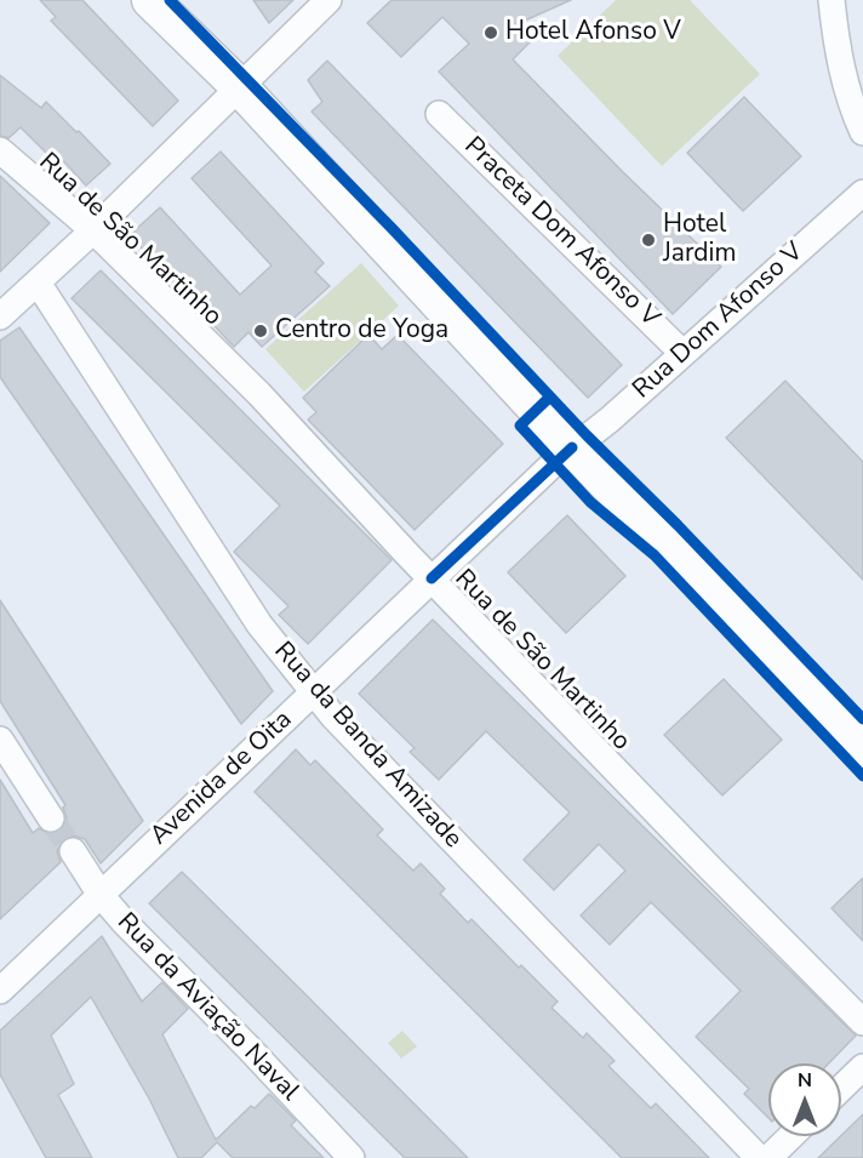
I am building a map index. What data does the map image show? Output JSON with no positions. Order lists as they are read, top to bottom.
{
  "streets": {
    "street": [
      "Praceta Dom Afonso V",
      "Rua de São Martinho",
      "Rua Dom Afonso V",
      "Rua da Banda Amizade",
      "Avenida de Oita",
      "Rua da Aviação Naval"
    ]
  },
  "crossings": [
    ["Praceta Dom Afonso V", "Rua Dom Afonso V"],
    ["Rua de São Martinho", "Avenida de Oita"],
    ["Rua Dom Afonso V", "Avenida de Oita"],
    ["Rua da Banda Amizade", "Avenida de Oita"],
    ["Avenida de Oita", "Rua da Aviação Naval"]
  ],
  "places": ["Hotel Afonso V", "Hotel Jardim", "Centro de Yoga"],
  "north": "top"
}
